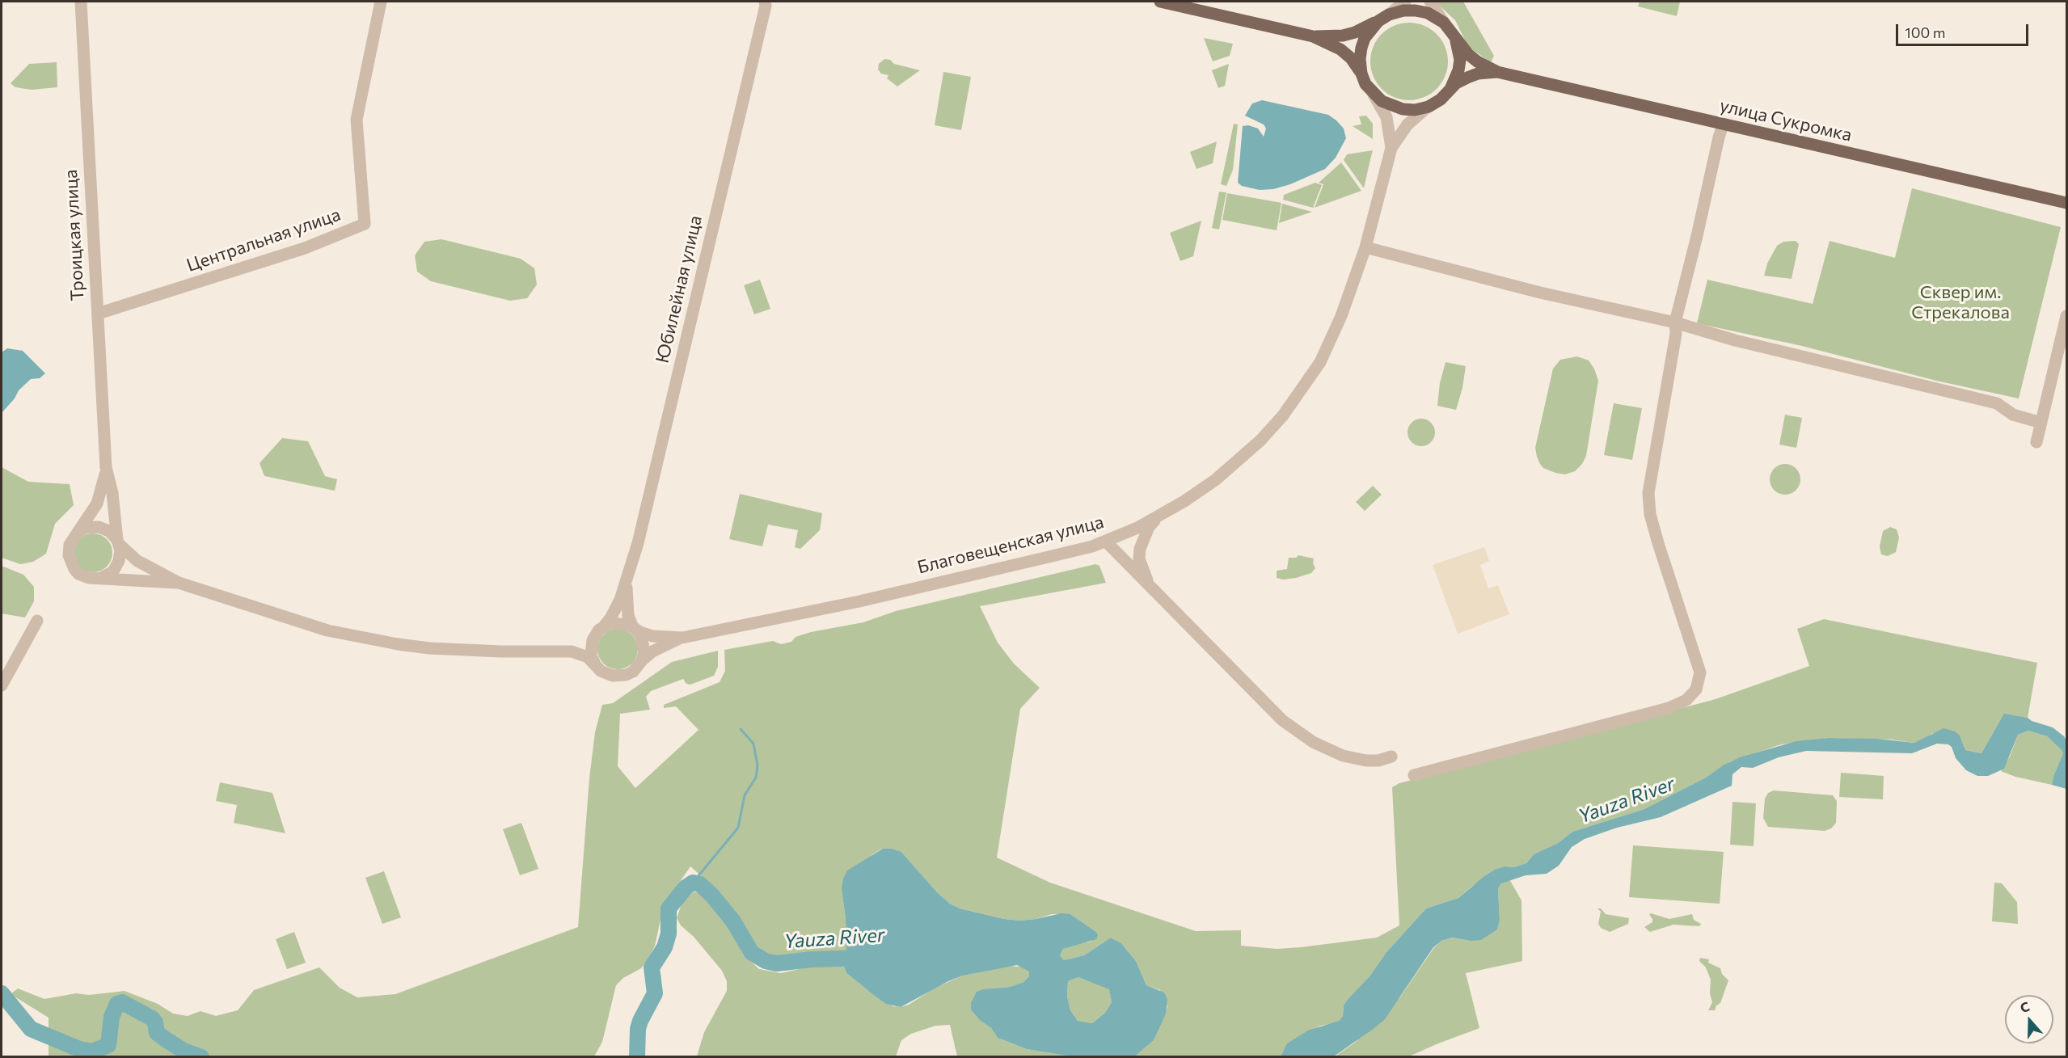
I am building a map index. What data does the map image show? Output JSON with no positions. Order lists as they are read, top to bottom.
{
  "streets": {
    "main road": ["улица Сукромка"],
    "street": [
      "Троицкая улица",
      "Центральная улица",
      "Юбилейная улица",
      "Благовещенская улица"
    ]
  },
  "crossings": [
    ["Троицкая улица", "Центральная улица"]
  ],
  "water": ["Yauza River"],
  "parks": ["Сквер им. Стрекалова"],
  "scale_bar": "100 m",
  "north": "top"
}
